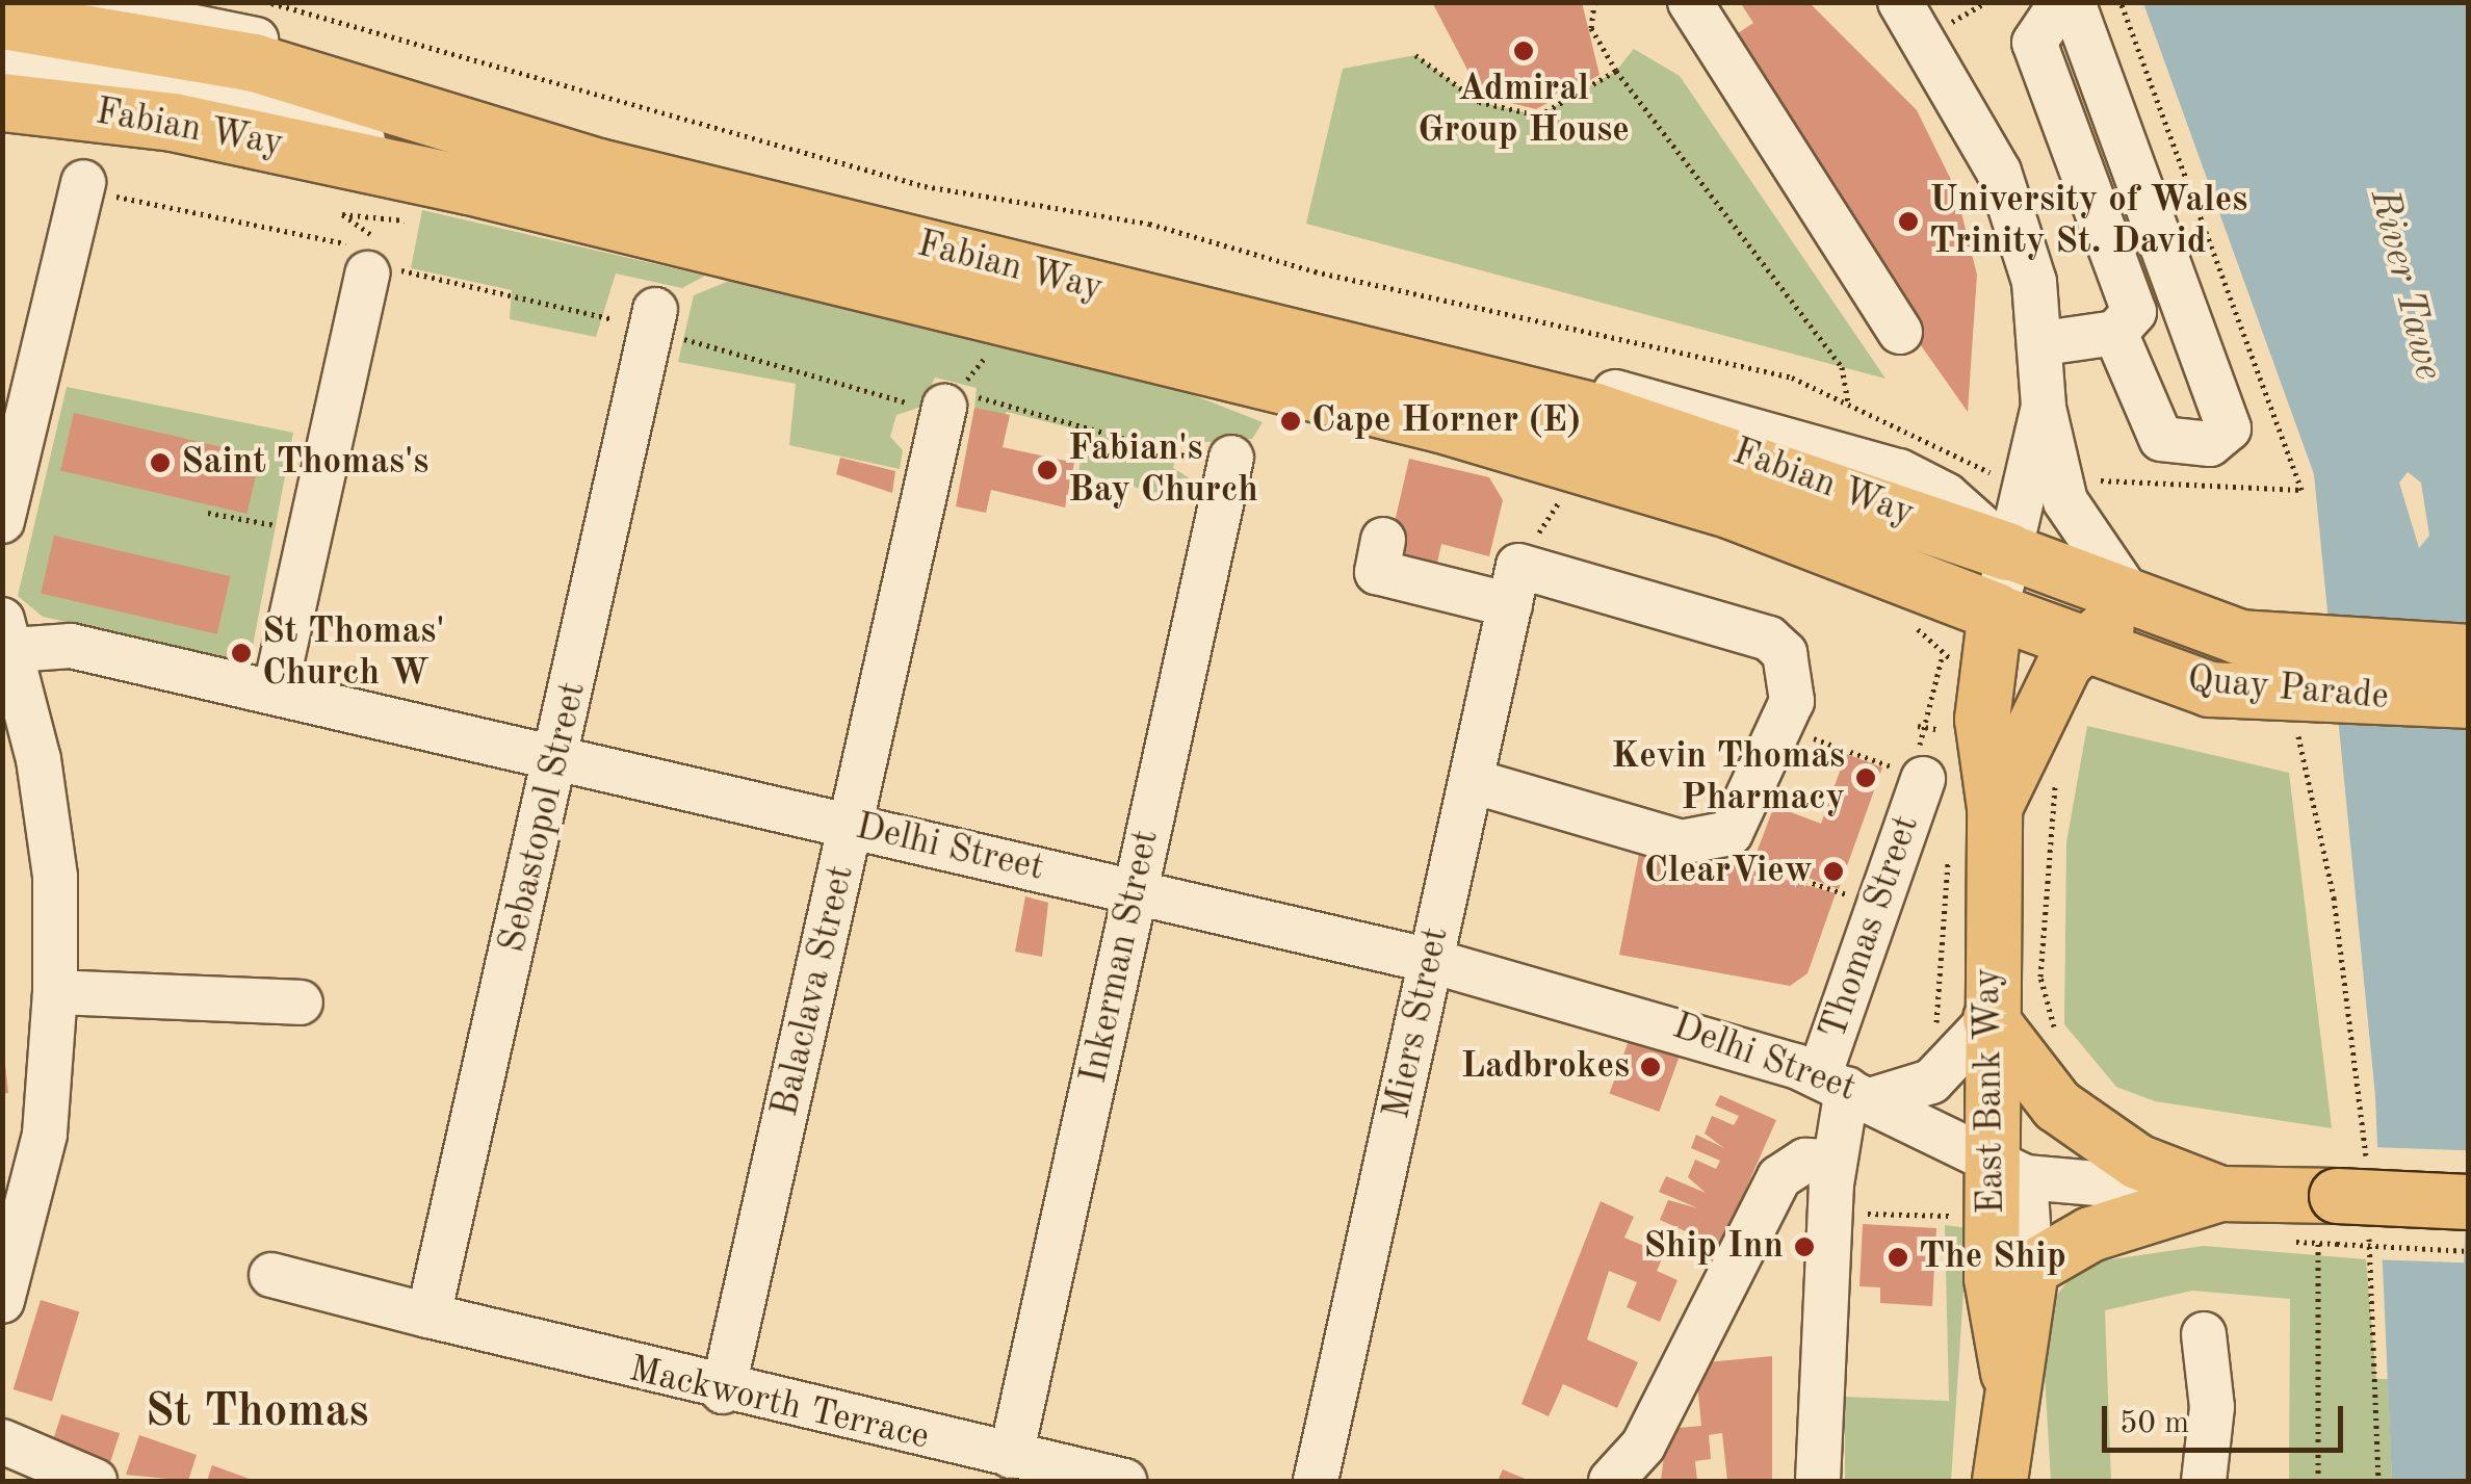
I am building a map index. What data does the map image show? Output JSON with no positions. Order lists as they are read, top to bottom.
{
  "streets": {
    "highway": ["Fabian Way"],
    "main road": ["Quay Parade", "East Bank Way"],
    "street": [
      "Sebastopol Street",
      "Delhi Street",
      "Thomas Street",
      "Inkerman Street",
      "Balaclava Street",
      "Miers Street",
      "Mackworth Terrace"
    ]
  },
  "crossings": [
    ["Fabian Way", "Quay Parade"],
    ["Fabian Way", "East Bank Way"],
    ["Quay Parade", "East Bank Way"],
    ["Sebastopol Street", "Delhi Street"],
    ["Sebastopol Street", "Mackworth Terrace"],
    ["Delhi Street", "Thomas Street"],
    ["Delhi Street", "Inkerman Street"],
    ["Delhi Street", "Balaclava Street"],
    ["Delhi Street", "Miers Street"],
    ["Delhi Street", "East Bank Way"],
    ["Inkerman Street", "Mackworth Terrace"],
    ["Balaclava Street", "Mackworth Terrace"]
  ],
  "districts": ["St Thomas"],
  "water": ["River Tawe"],
  "places": [
    "Admiral Group House",
    "University of Wales Trinity St. David",
    "Cape Horner (E)",
    "Saint Thomas's",
    "Fabian's Bay Church",
    "St Thomas' Church W",
    "Kevin Thomas Pharmacy",
    "ClearView",
    "Ladbrokes",
    "Ship Inn",
    "The Ship"
  ],
  "scale_bar": "50 m"
}
